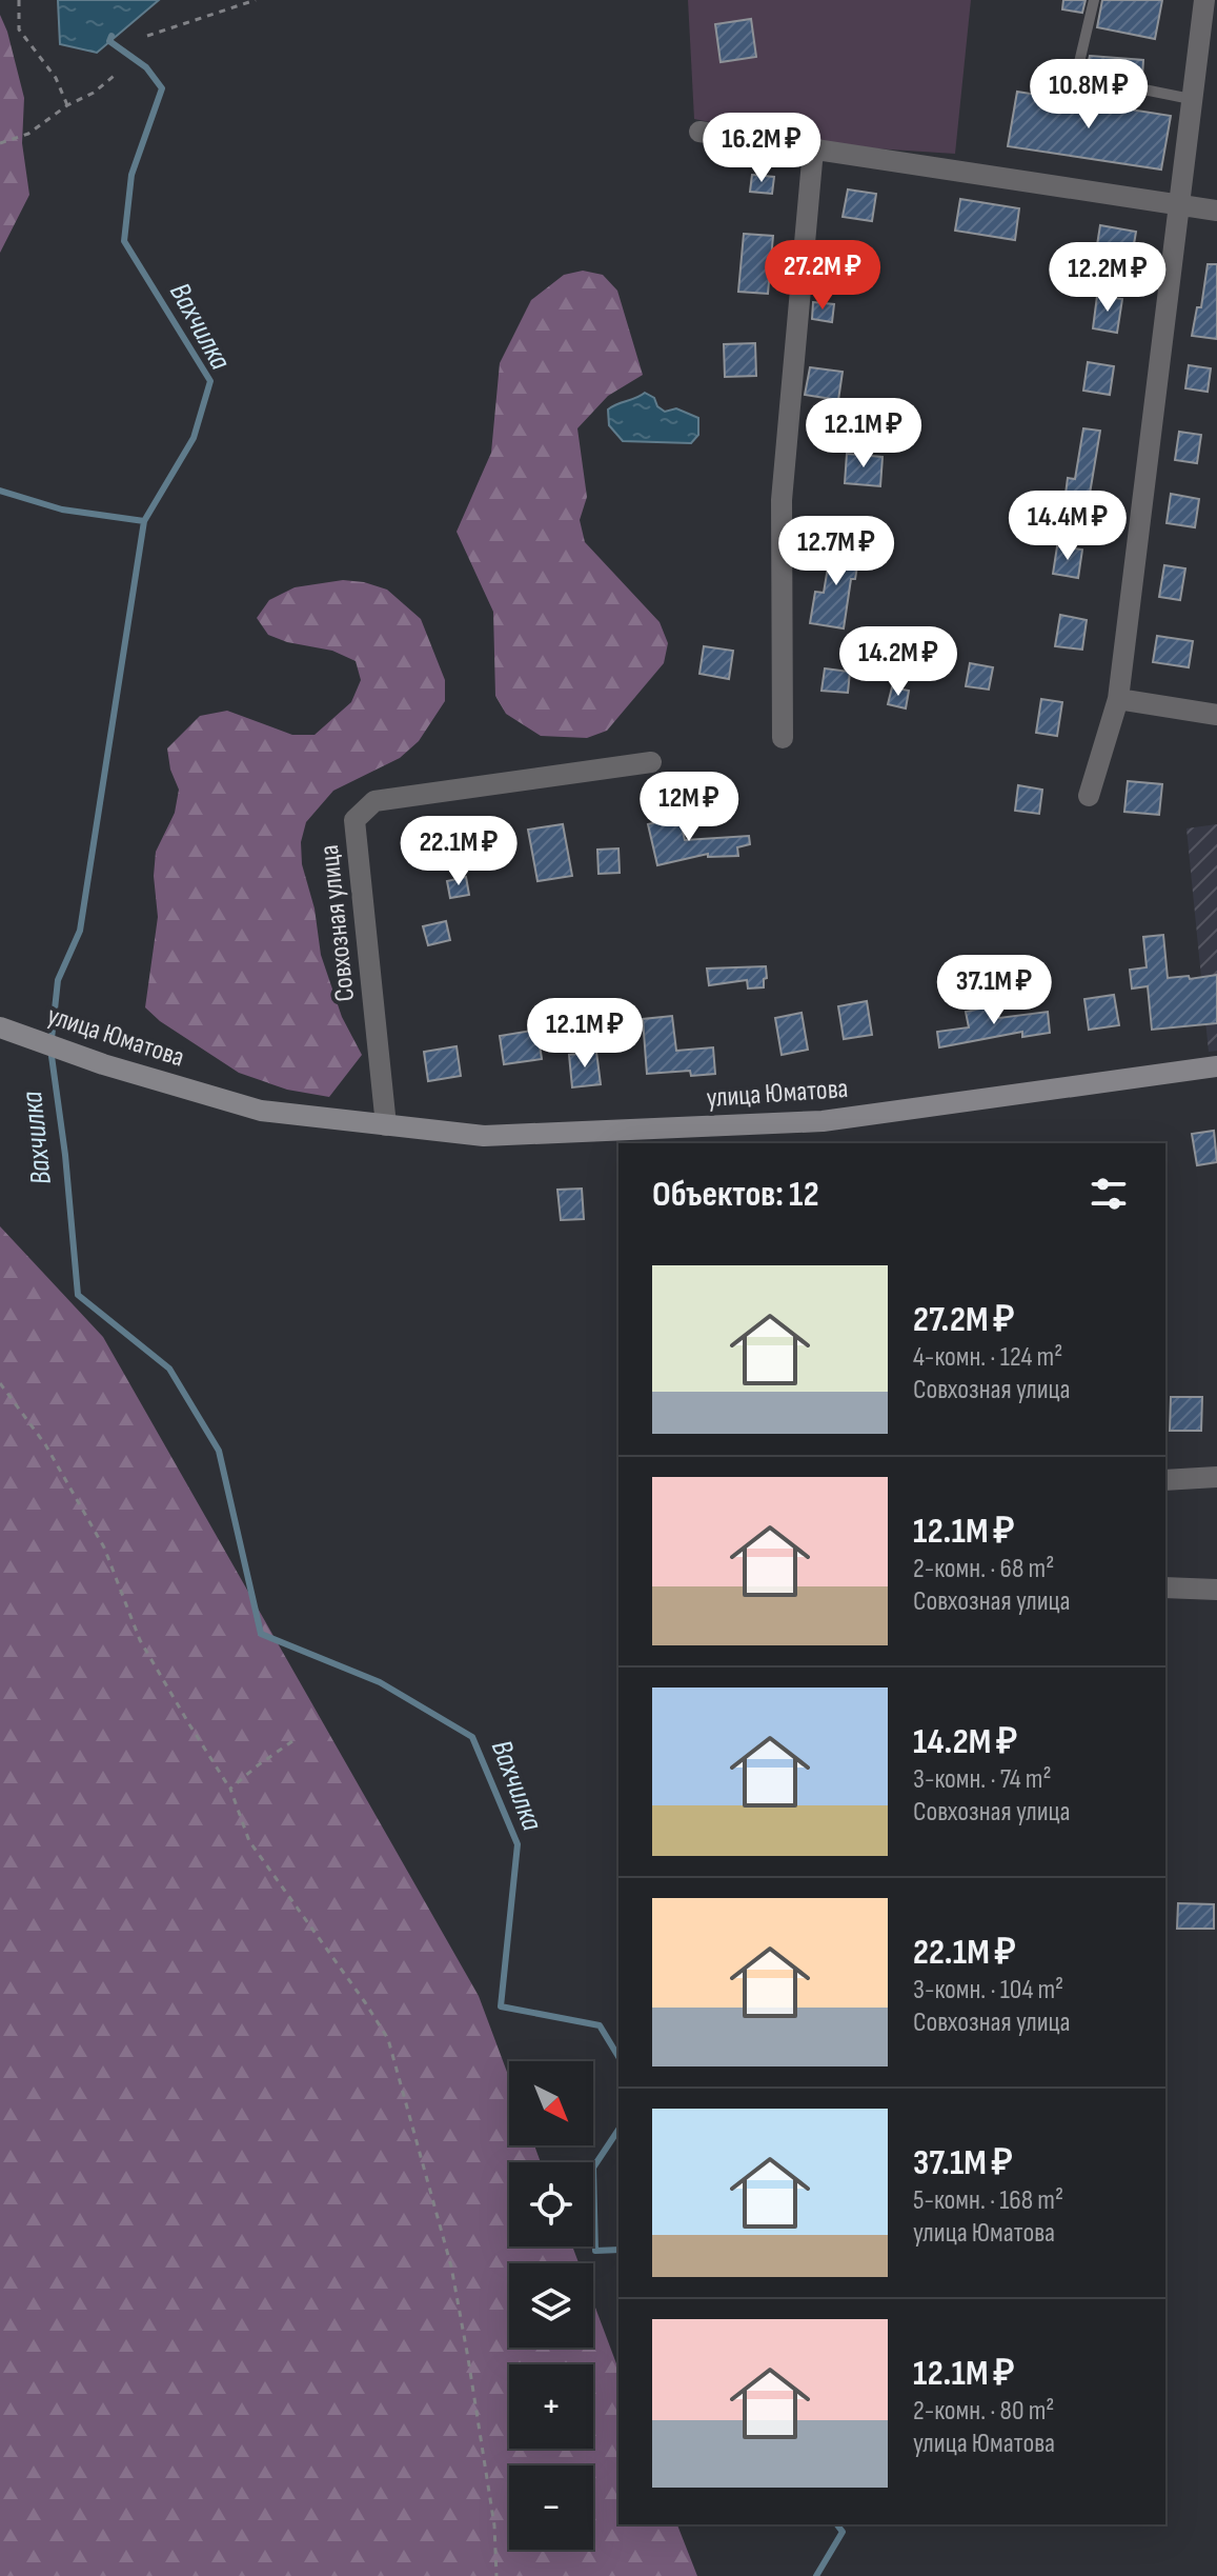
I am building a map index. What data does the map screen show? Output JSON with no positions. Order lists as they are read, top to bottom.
{
  "streets": {
    "main road": ["улица Юматова"],
    "street": ["Совхозная улица"]
  },
  "crossings": [
    ["Совхозная улица", "улица Юматова"]
  ],
  "water": ["Вахчилка"],
  "north": "bottom right",
  "page": {
    "price": [
      "10.8M ₽",
      "16.2M ₽",
      "27.2M ₽",
      "12.2M ₽",
      "12.1M ₽",
      "14.4M ₽",
      "12.7M ₽",
      "14.2M ₽",
      "12M ₽",
      "22.1M ₽",
      "37.1M ₽",
      "12.1M ₽"
    ],
    "heading": "Объектов: 12",
    "list": [
      {
        "name": "27.2M ₽",
        "note": "4-комн. · 124 m² · Совхозная улица"
      },
      {
        "name": "12.1M ₽",
        "note": "2-комн. · 68 m² · Совхозная улица"
      },
      {
        "name": "14.2M ₽",
        "note": "3-комн. · 74 m² · Совхозная улица"
      },
      {
        "name": "22.1M ₽",
        "note": "3-комн. · 104 m² · Совхозная улица"
      },
      {
        "name": "37.1M ₽",
        "note": "5-комн. · 168 m² · улица Юматова"
      },
      {
        "name": "12.1M ₽",
        "note": "2-комн. · 80 m² · улица Юматова"
      }
    ],
    "map_buttons": ["+", "−"]
  }
}
